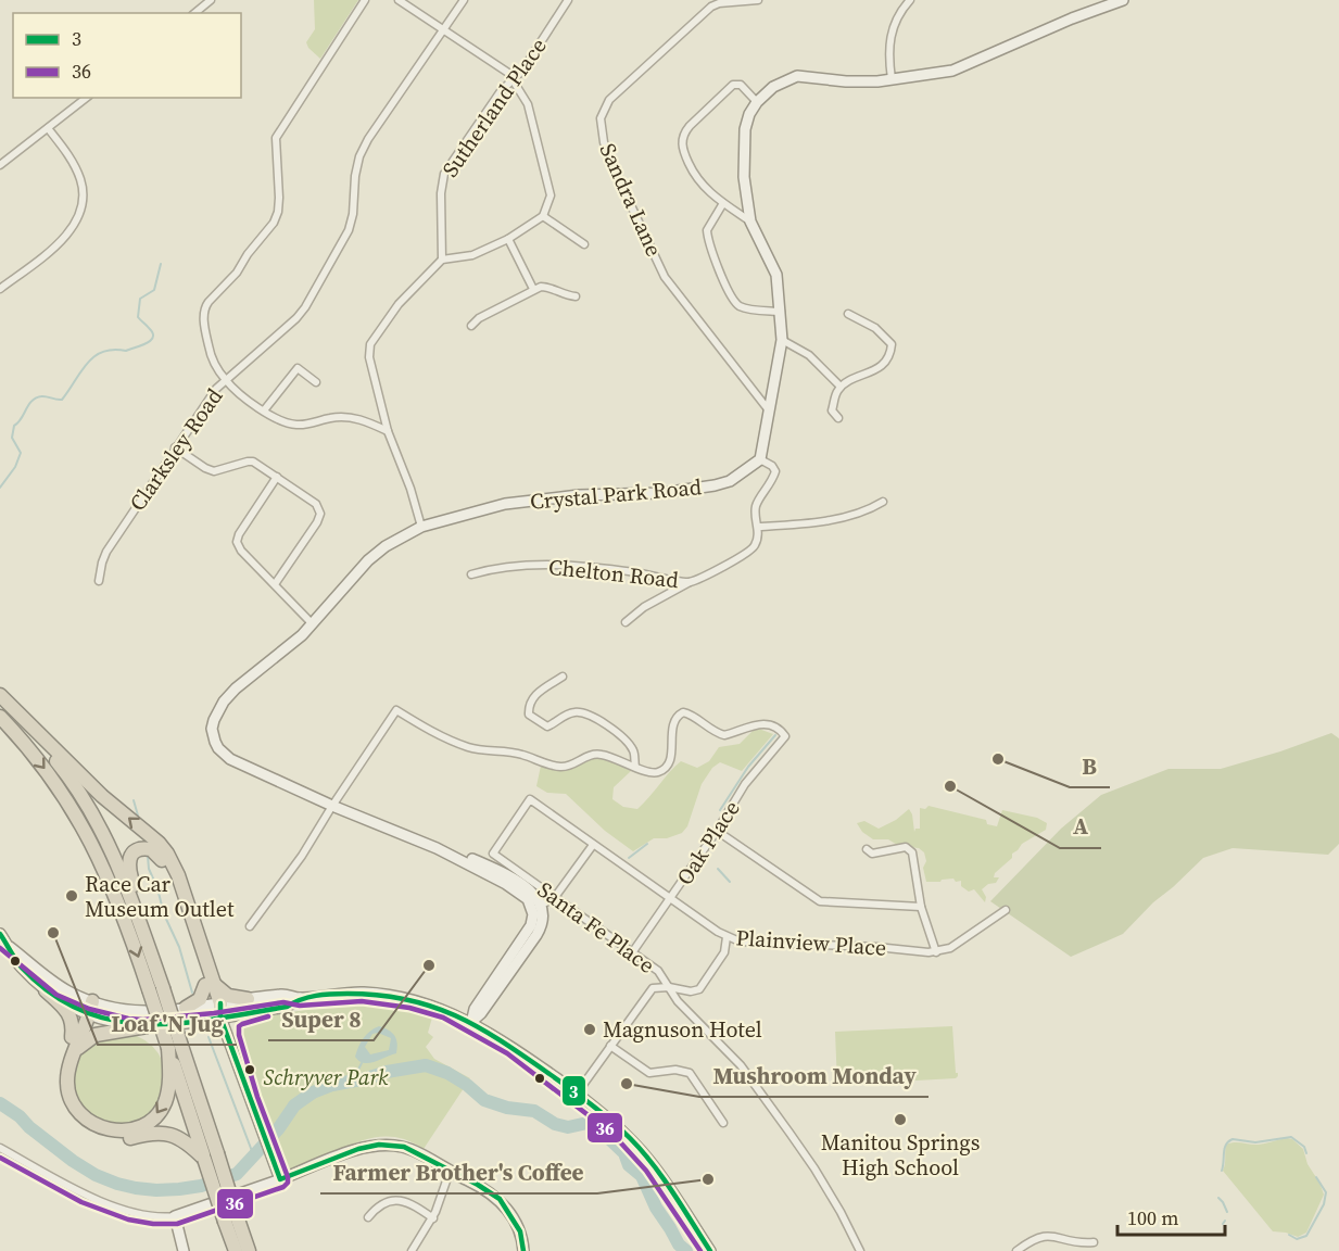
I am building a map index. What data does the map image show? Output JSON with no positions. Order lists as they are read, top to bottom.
{
  "streets": {
    "street": [
      "Sutherland Place",
      "Sandra Lane",
      "Clarksley Road",
      "Crystal Park Road",
      "Chelton Road",
      "Oak Place",
      "Santa Fe Place",
      "Plainview Place"
    ]
  },
  "crossings": [
    ["Crystal Park Road", "Chelton Road"],
    ["Oak Place", "Santa Fe Place"],
    ["Oak Place", "Plainview Place"],
    ["Santa Fe Place", "Plainview Place"]
  ],
  "parks": ["Schryver Park"],
  "places": [
    "B",
    "A",
    "Race Car Museum Outlet",
    "Loaf 'N Jug",
    "Super 8",
    "Magnuson Hotel",
    "Mushroom Monday",
    "Manitou Springs High School",
    "Farmer Brother's Coffee"
  ],
  "lines": ["transit line 3", "transit line 36"],
  "legend": ["3", "36"],
  "scale_bar": "100 m"
}
